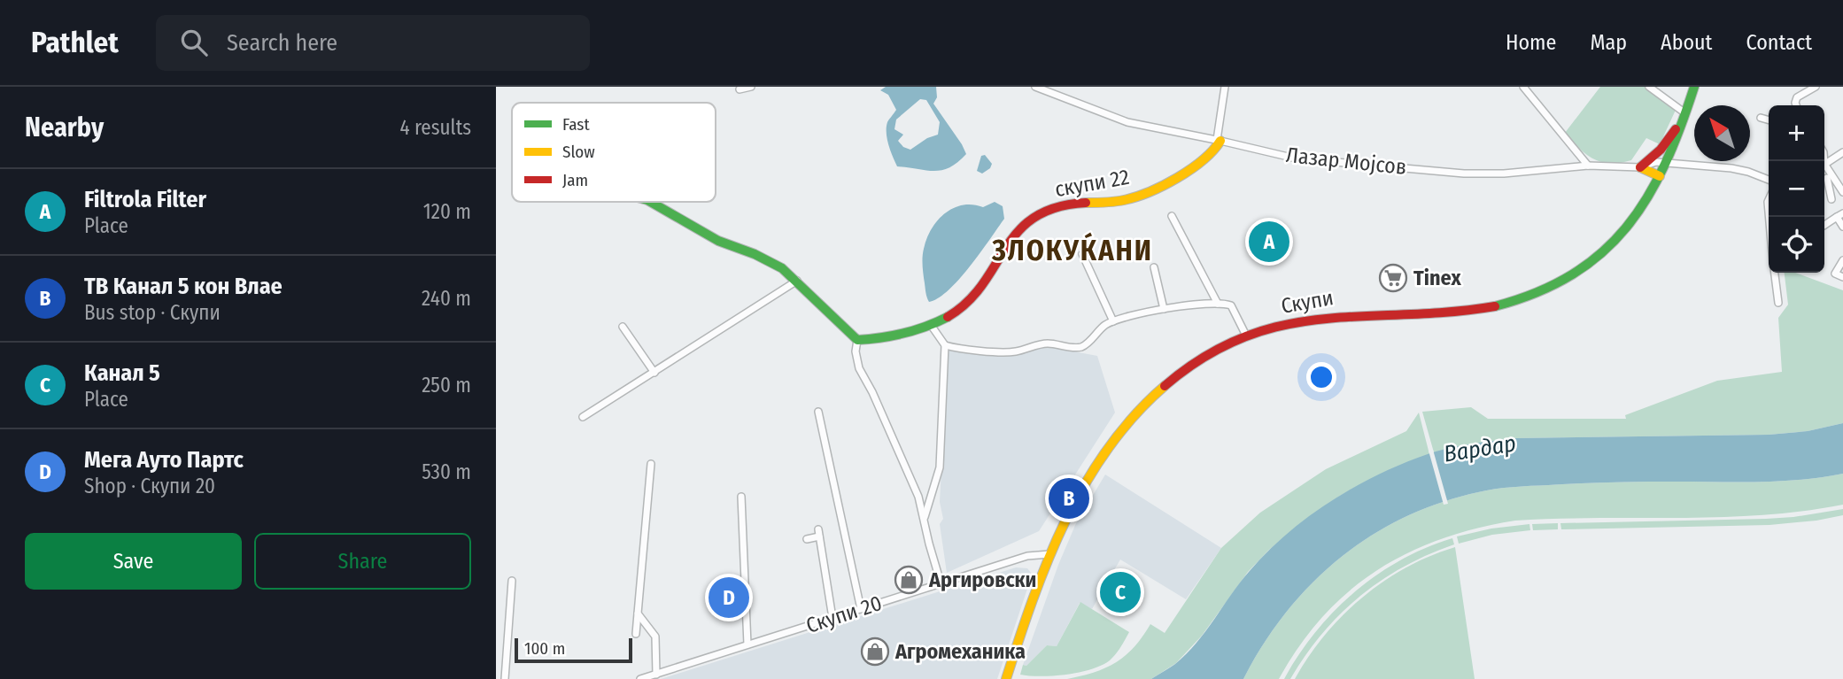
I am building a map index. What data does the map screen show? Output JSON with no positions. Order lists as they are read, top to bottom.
{
  "streets": {
    "street": [
      "Лазар Мојсов",
      "скупи 22",
      "Скупи",
      "Скупи 20"
    ]
  },
  "crossings": [
    ["Лазар Мојсов", "скупи 22"],
    ["Лазар Мојсов", "Скупи"],
    ["Скупи", "Скупи 20"]
  ],
  "districts": ["ЗЛОКУЌАНИ"],
  "water": ["Вардар"],
  "places": {
    "supermarket": ["Tinex"],
    "shop": ["Аргировски", "Агромеханика"]
  },
  "legend": ["Fast", "Slow", "Jam"],
  "scale_bar": "100 m",
  "north": "top left",
  "page": {
    "header": "Pathlet",
    "search": "Search here",
    "nav": [
      "Home",
      "Map",
      "About",
      "Contact"
    ],
    "heading": ["Nearby", "4 results"],
    "map_buttons": ["+", "−"],
    "list": [
      {
        "mark": "A",
        "name": "Filtrola Filter",
        "note": "Place",
        "value": "120 m"
      },
      {
        "mark": "B",
        "name": "ТВ Канал 5 кон Влае",
        "note": "Bus stop · Скупи",
        "value": "240 m"
      },
      {
        "mark": "C",
        "name": "Канал 5",
        "note": "Place",
        "value": "250 m"
      },
      {
        "mark": "D",
        "name": "Мега Ауто Партс",
        "note": "Shop · Скупи 20",
        "value": "530 m"
      }
    ],
    "pins": [
      "A",
      "B",
      "C",
      "D"
    ],
    "buttons": ["Save", "Share"],
    "scale": "100 m"
  }
}
